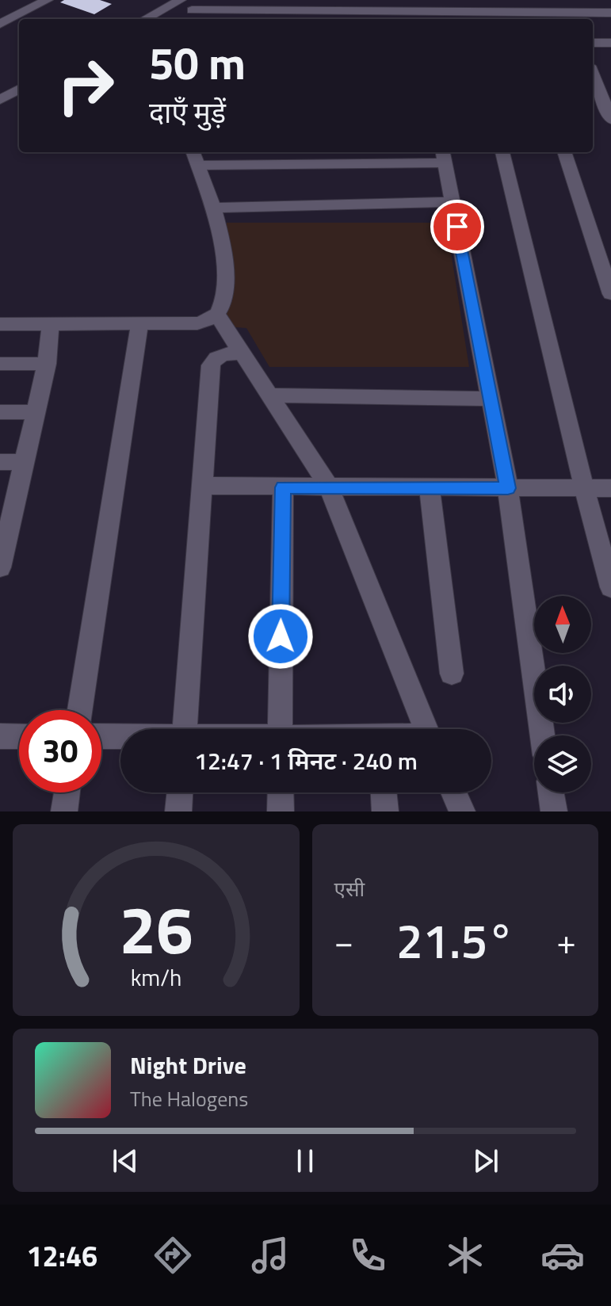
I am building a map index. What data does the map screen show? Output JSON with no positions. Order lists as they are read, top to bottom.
{
  "north": "top",
  "page": {
    "turn": ["50 m", "दाएँ मुड़ें"],
    "limit": "30",
    "trip": "12:47 · 1 मिनट · 240 m",
    "tile": "एसी",
    "heat": ["−", "21.5°", "+"],
    "song": ["Night Drive", "The Halogens"],
    "tabs": "12:46",
    "gauge": ["26", "km/h"]
  }
}
